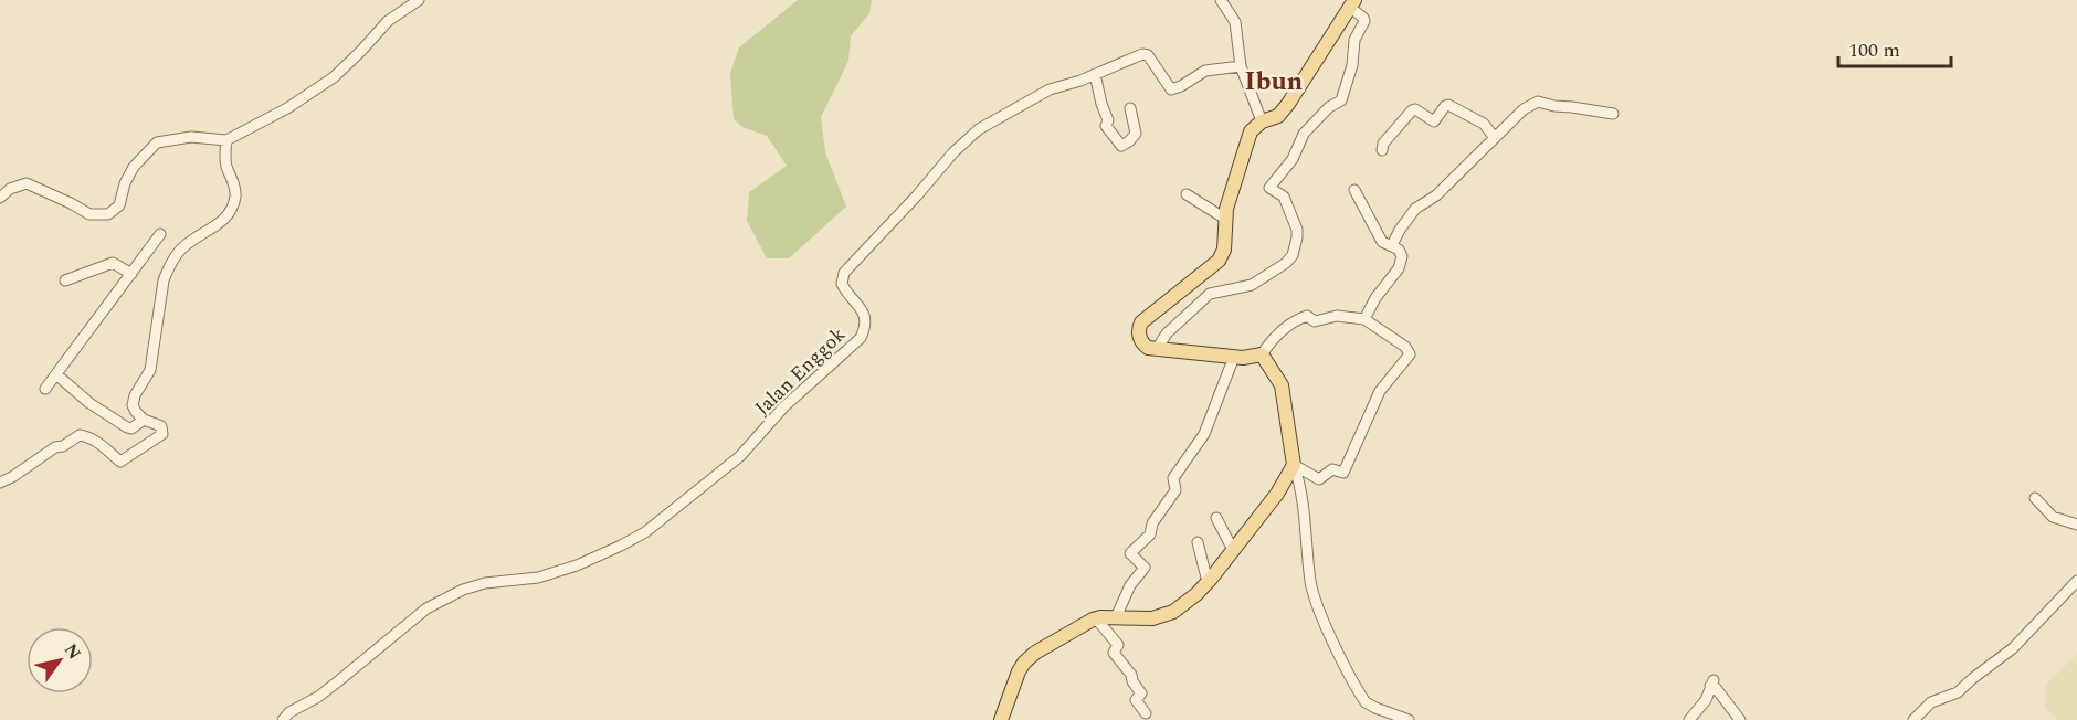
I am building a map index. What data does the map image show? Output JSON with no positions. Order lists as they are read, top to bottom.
{
  "streets": {
    "street": ["Jalan Enggok"]
  },
  "districts": ["Ibun"],
  "scale_bar": "100 m",
  "north": "top right"
}
